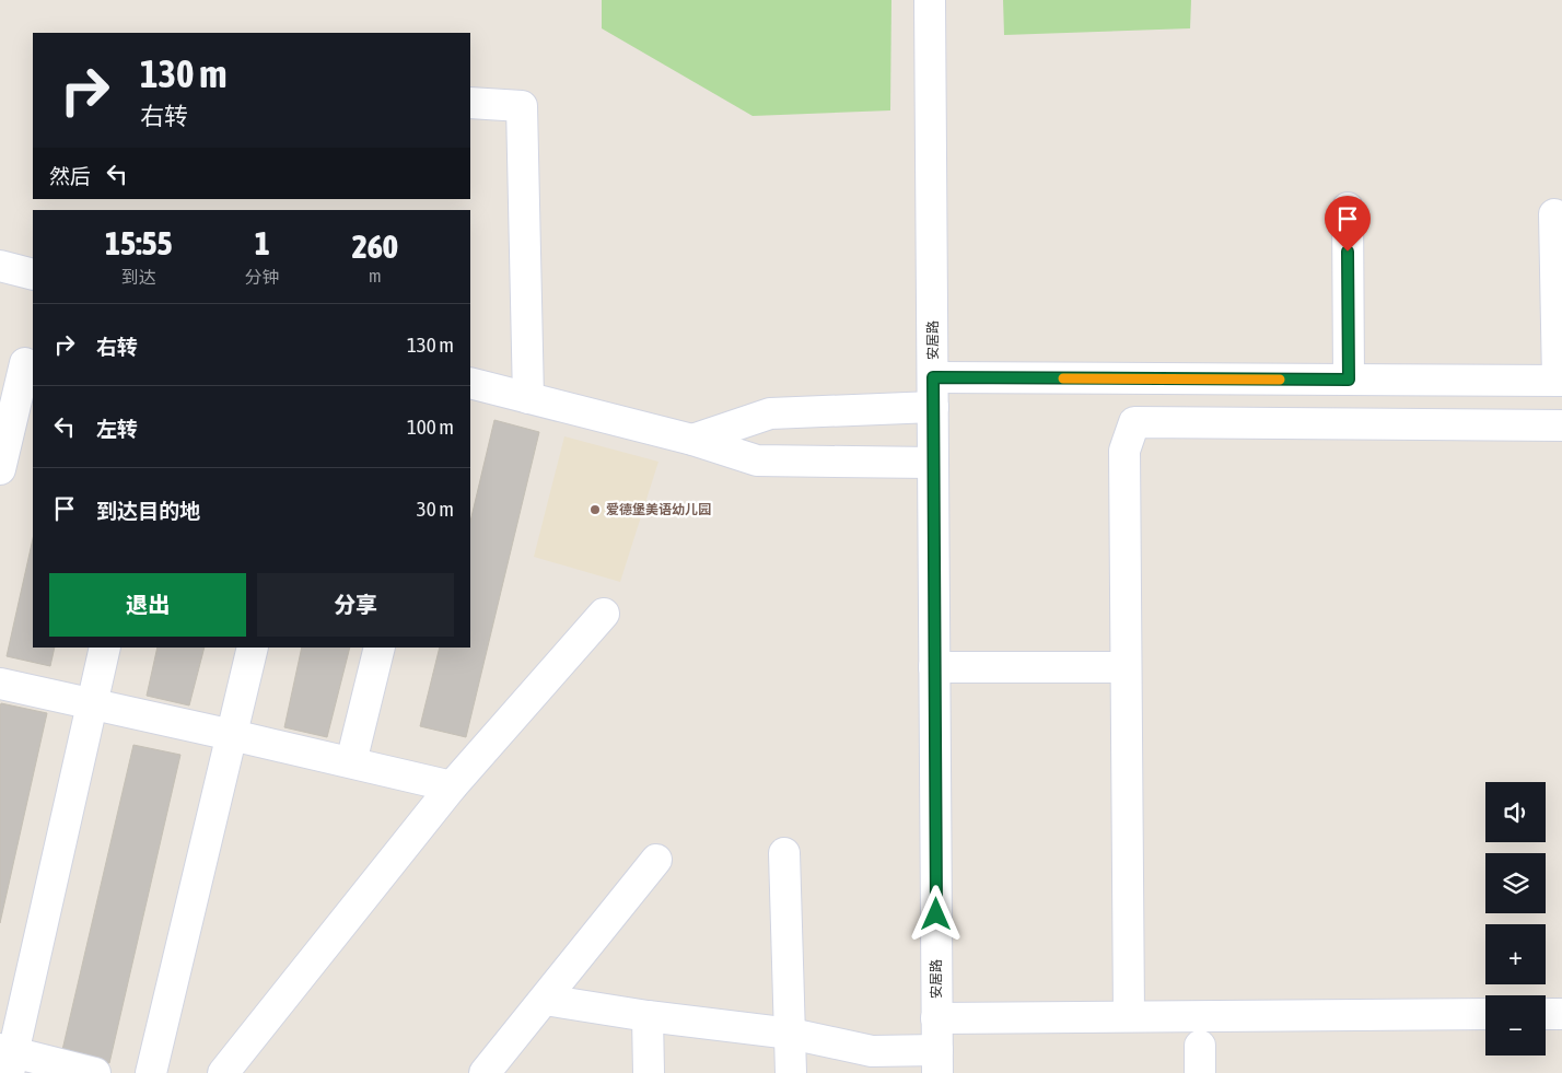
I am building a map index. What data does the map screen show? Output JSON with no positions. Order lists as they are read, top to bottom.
{
  "streets": {
    "street": ["安居路"]
  },
  "places": ["爱德堡美语幼儿园"],
  "page": {
    "turn": ["130 m", "右转"],
    "then": "然后",
    "eta": [
      "15:55",
      "到达",
      "1",
      "分钟",
      "260",
      "m"
    ],
    "list": [
      {
        "name": "右转",
        "value": "130 m"
      },
      {
        "name": "左转",
        "value": "100 m"
      },
      {
        "name": "到达目的地",
        "value": "30 m"
      }
    ],
    "buttons": ["退出", "分享"],
    "map_buttons": ["+", "−"]
  }
}
